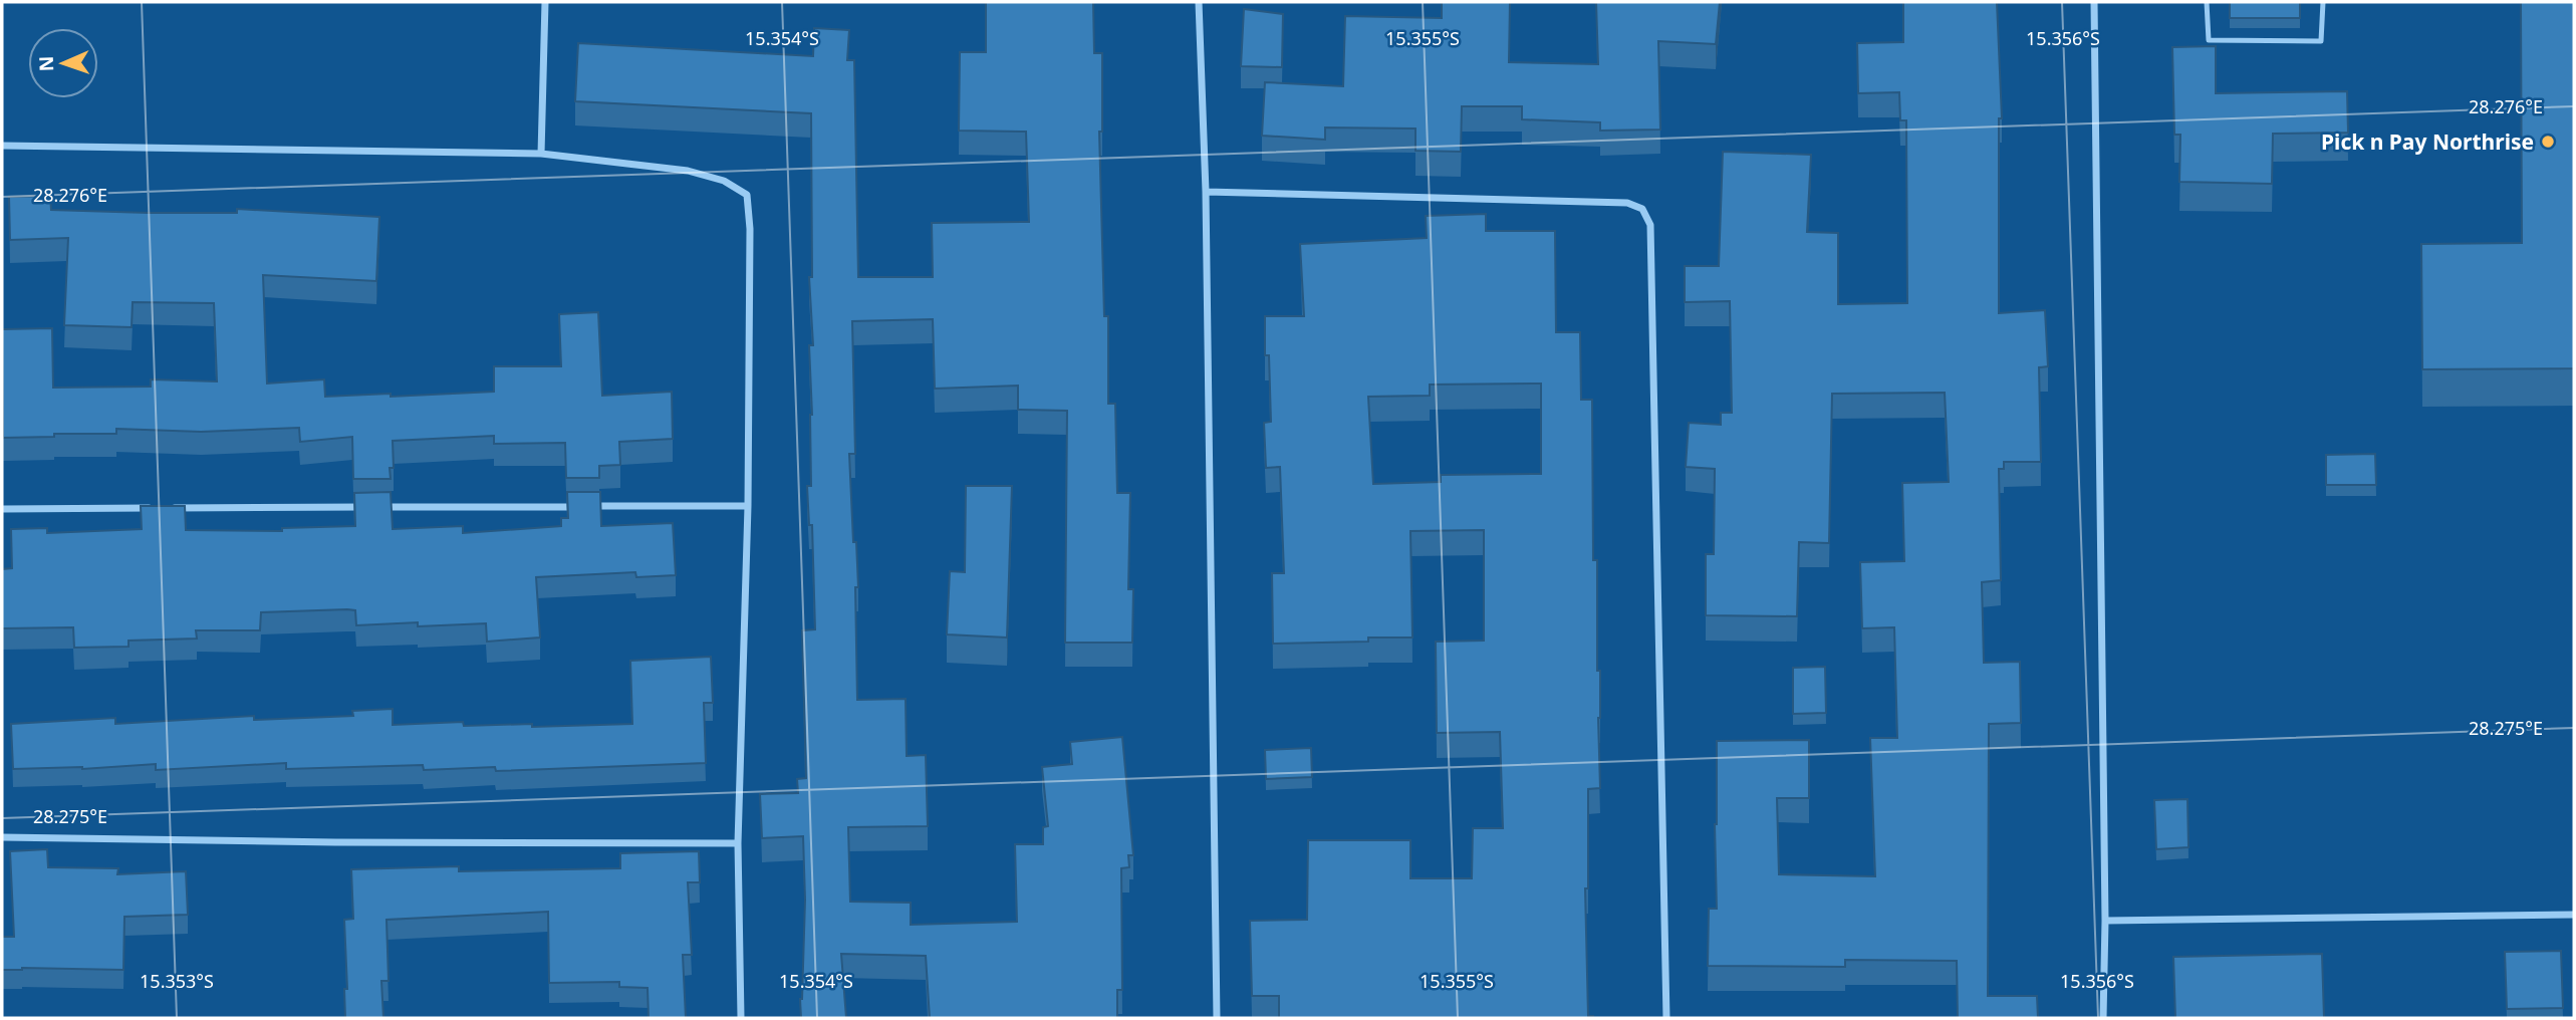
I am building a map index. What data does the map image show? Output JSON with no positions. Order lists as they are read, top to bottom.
{
  "places": ["Pick n Pay Northrise"],
  "north": "left",
  "coordinates": [
    "15.354°S",
    "15.355°S",
    "15.356°S",
    "28.276°E",
    "28.275°E",
    "15.353°S"
  ]
}
